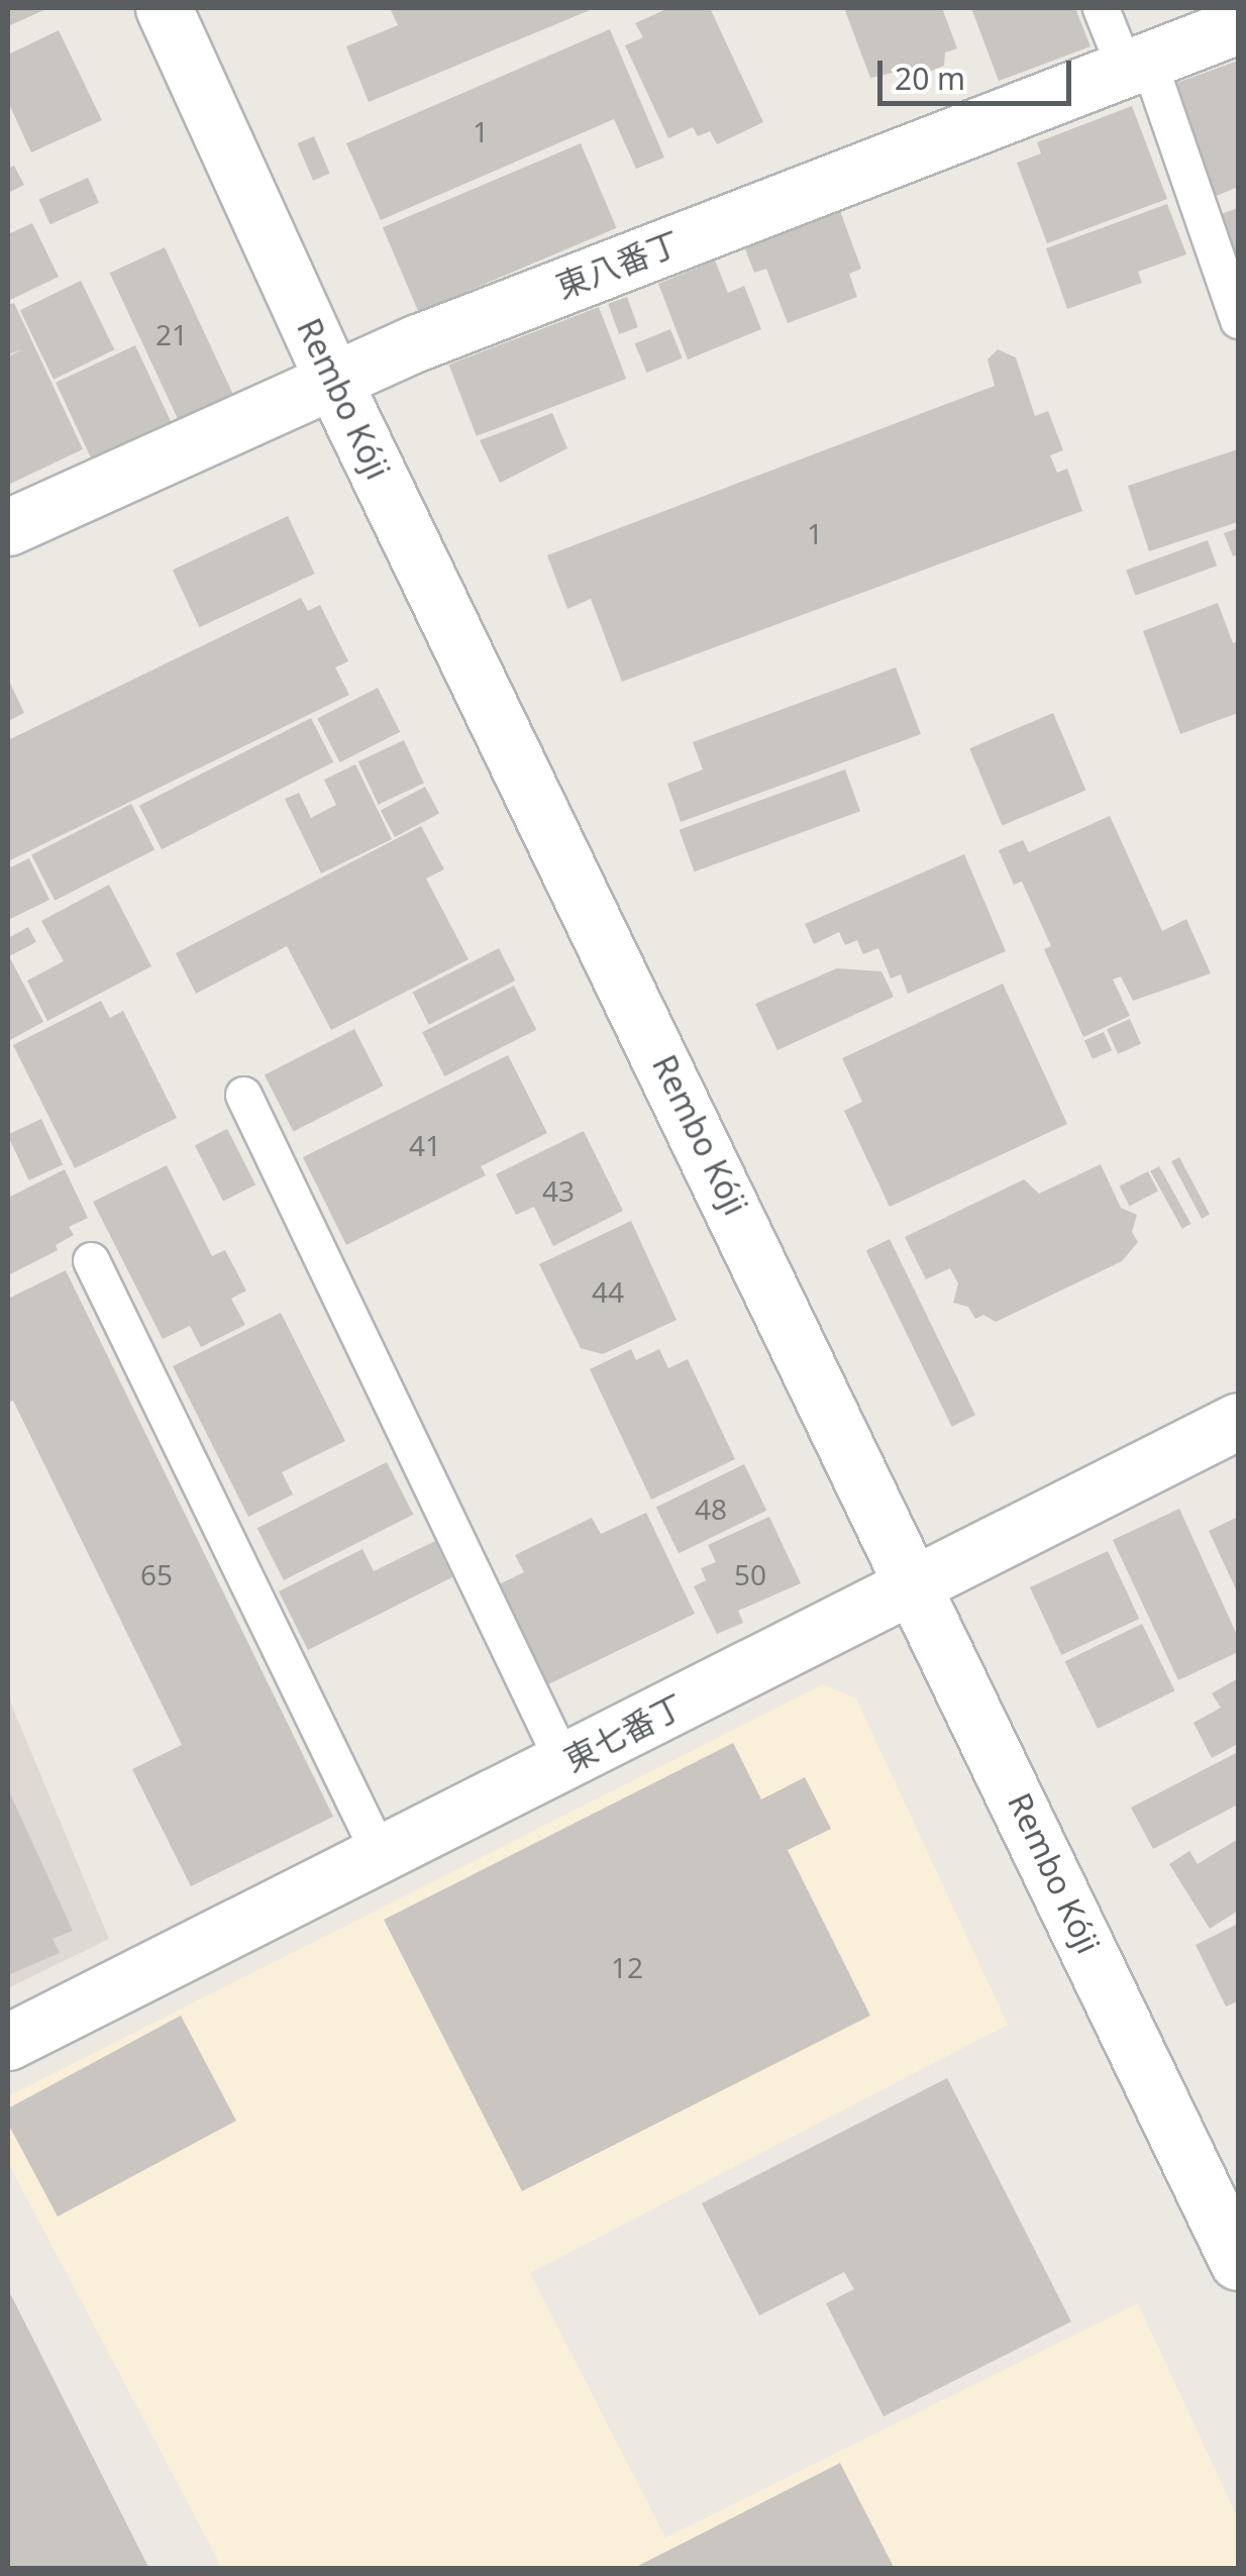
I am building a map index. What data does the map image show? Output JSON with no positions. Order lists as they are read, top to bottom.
{
  "streets": {
    "street": ["東八番丁", "Rembo Kóji", "東七番丁"]
  },
  "crossings": [
    ["東八番丁", "Rembo Kóji"],
    ["Rembo Kóji", "東七番丁"]
  ],
  "house_numbers": [
    "1",
    "21",
    "1",
    "41",
    "43",
    "44",
    "48",
    "65",
    "50",
    "12"
  ],
  "scale_bar": "20 m"
}
